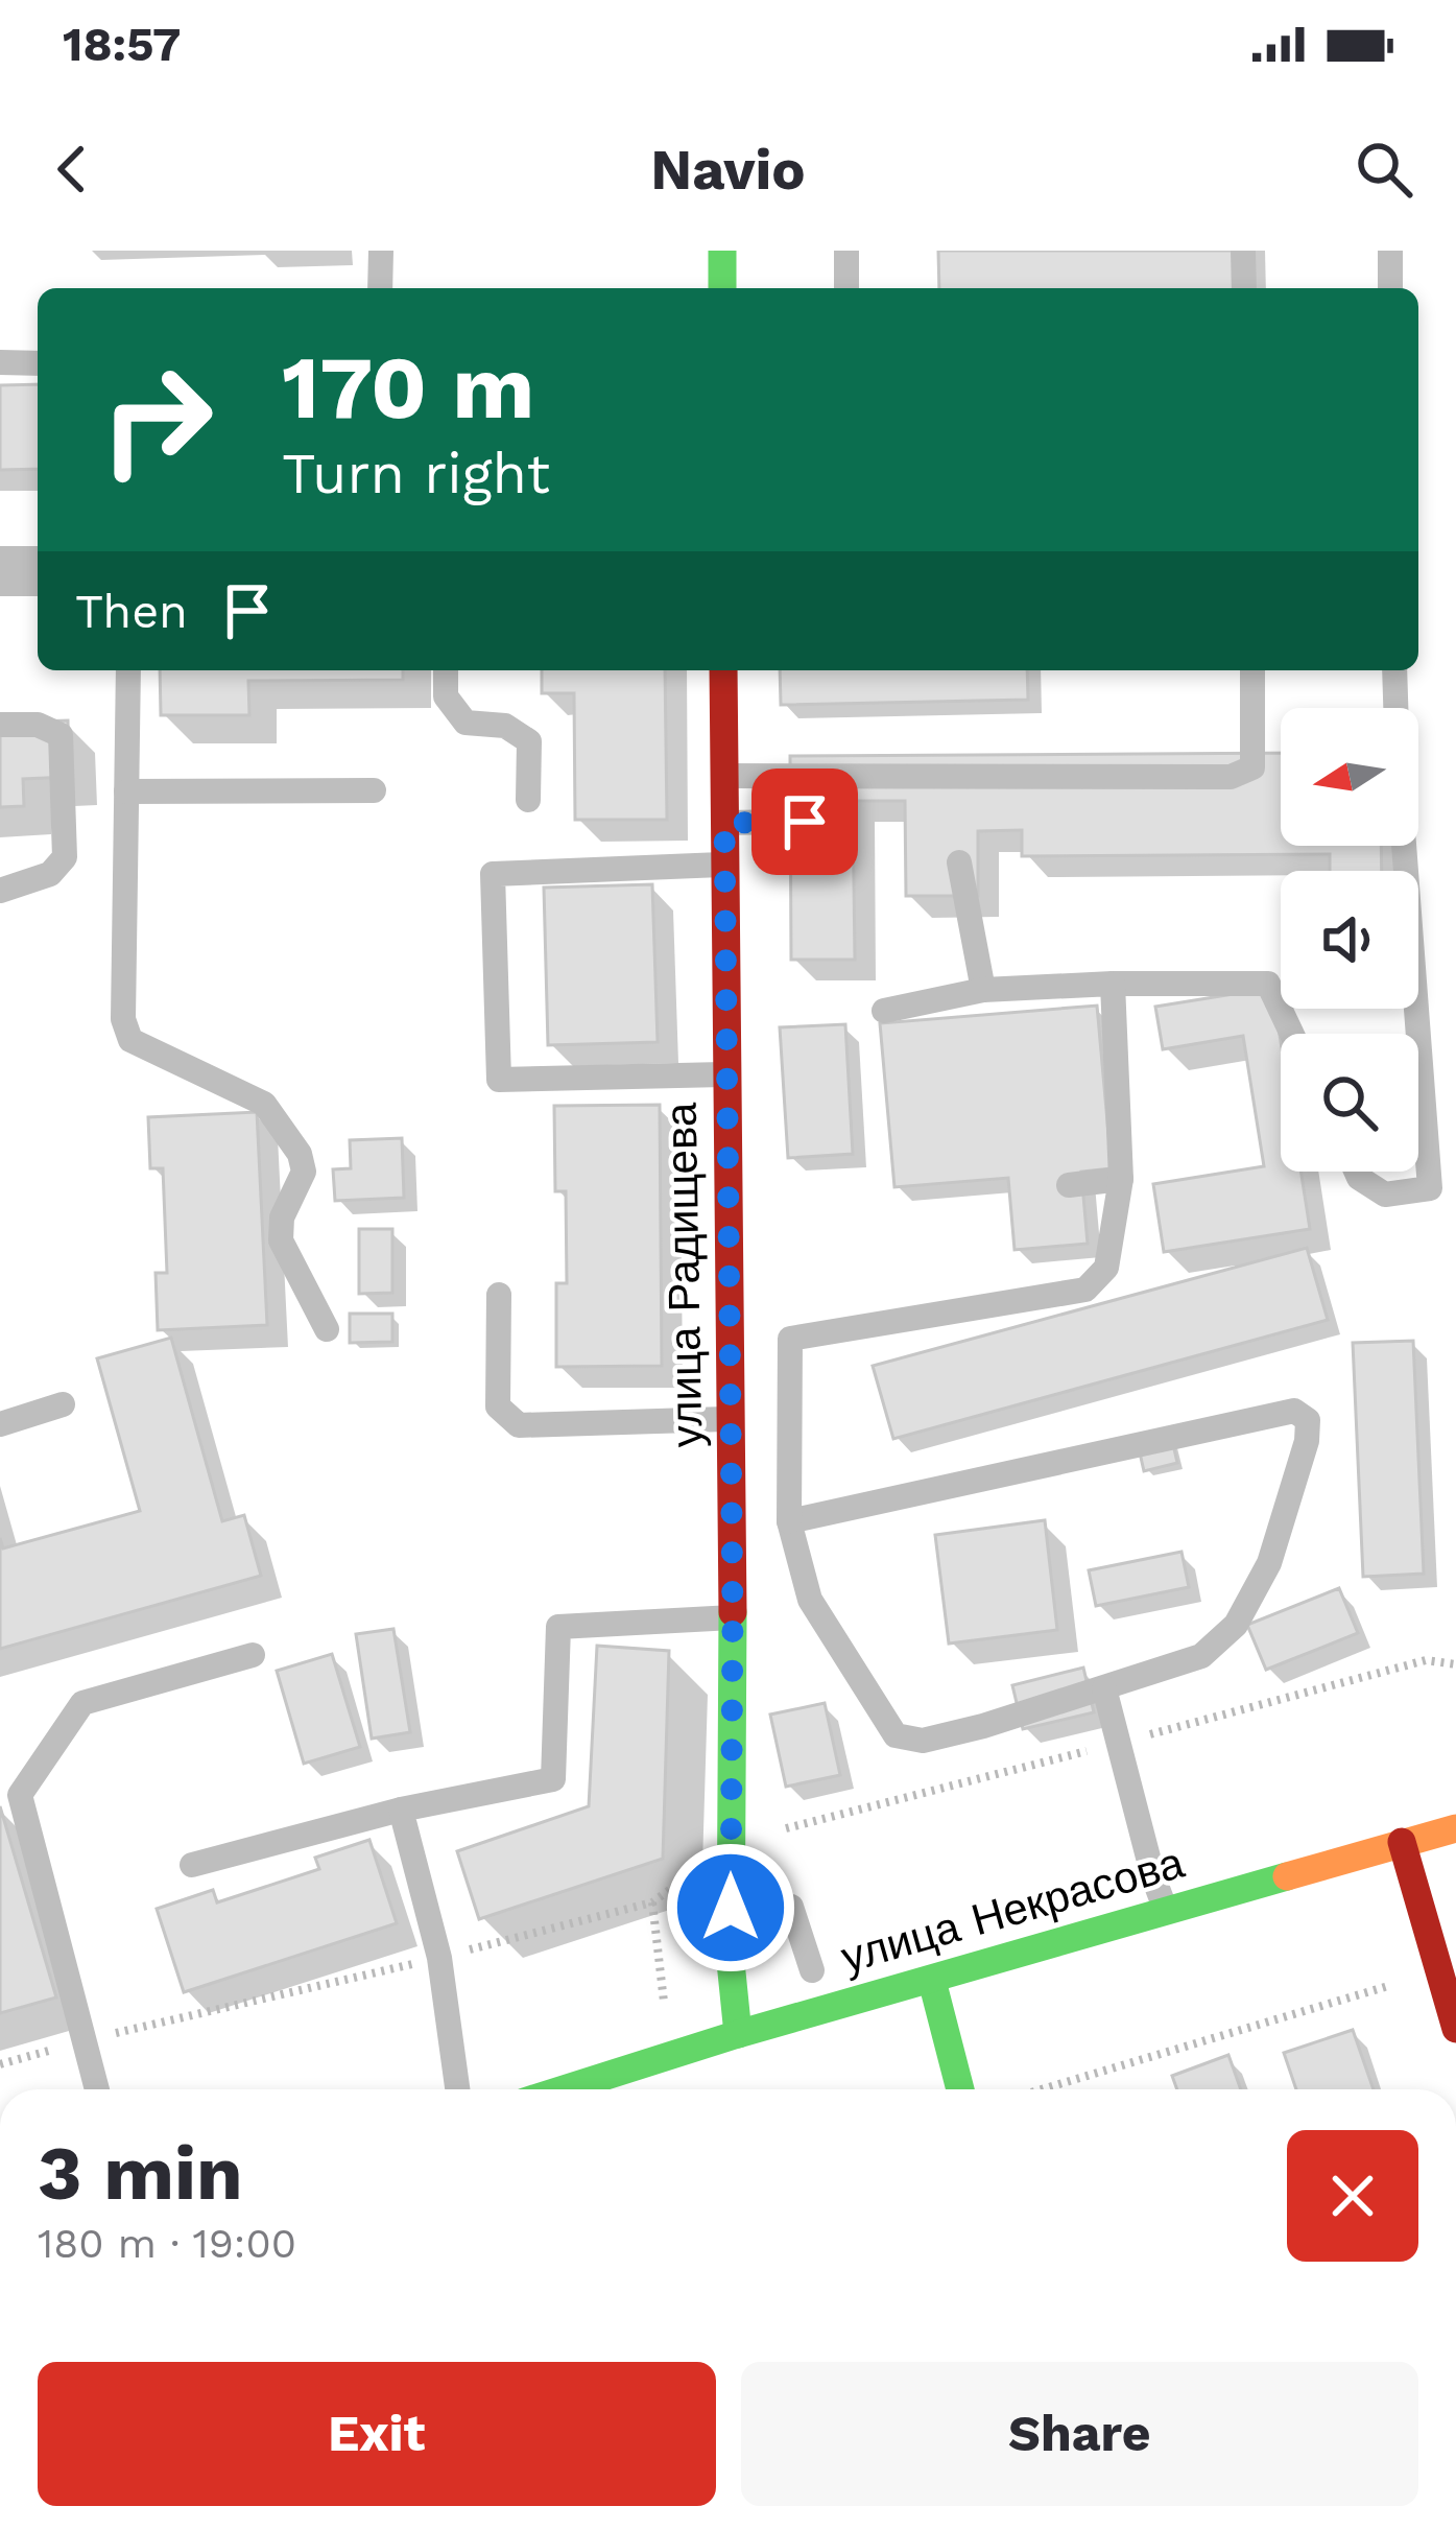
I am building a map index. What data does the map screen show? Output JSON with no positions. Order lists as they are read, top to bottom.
{
  "streets": {
    "street": ["улица Радищева", "улица Некрасова"]
  },
  "crossings": [
    ["улица Радищева", "улица Некрасова"]
  ],
  "north": "left",
  "page": {
    "status": "18:57",
    "header": "Navio",
    "turn": ["170 m", "Turn right"],
    "then": "Then",
    "heading": ["3 min", "180 m · 19:00"],
    "buttons": ["Exit", "Share"]
  }
}
